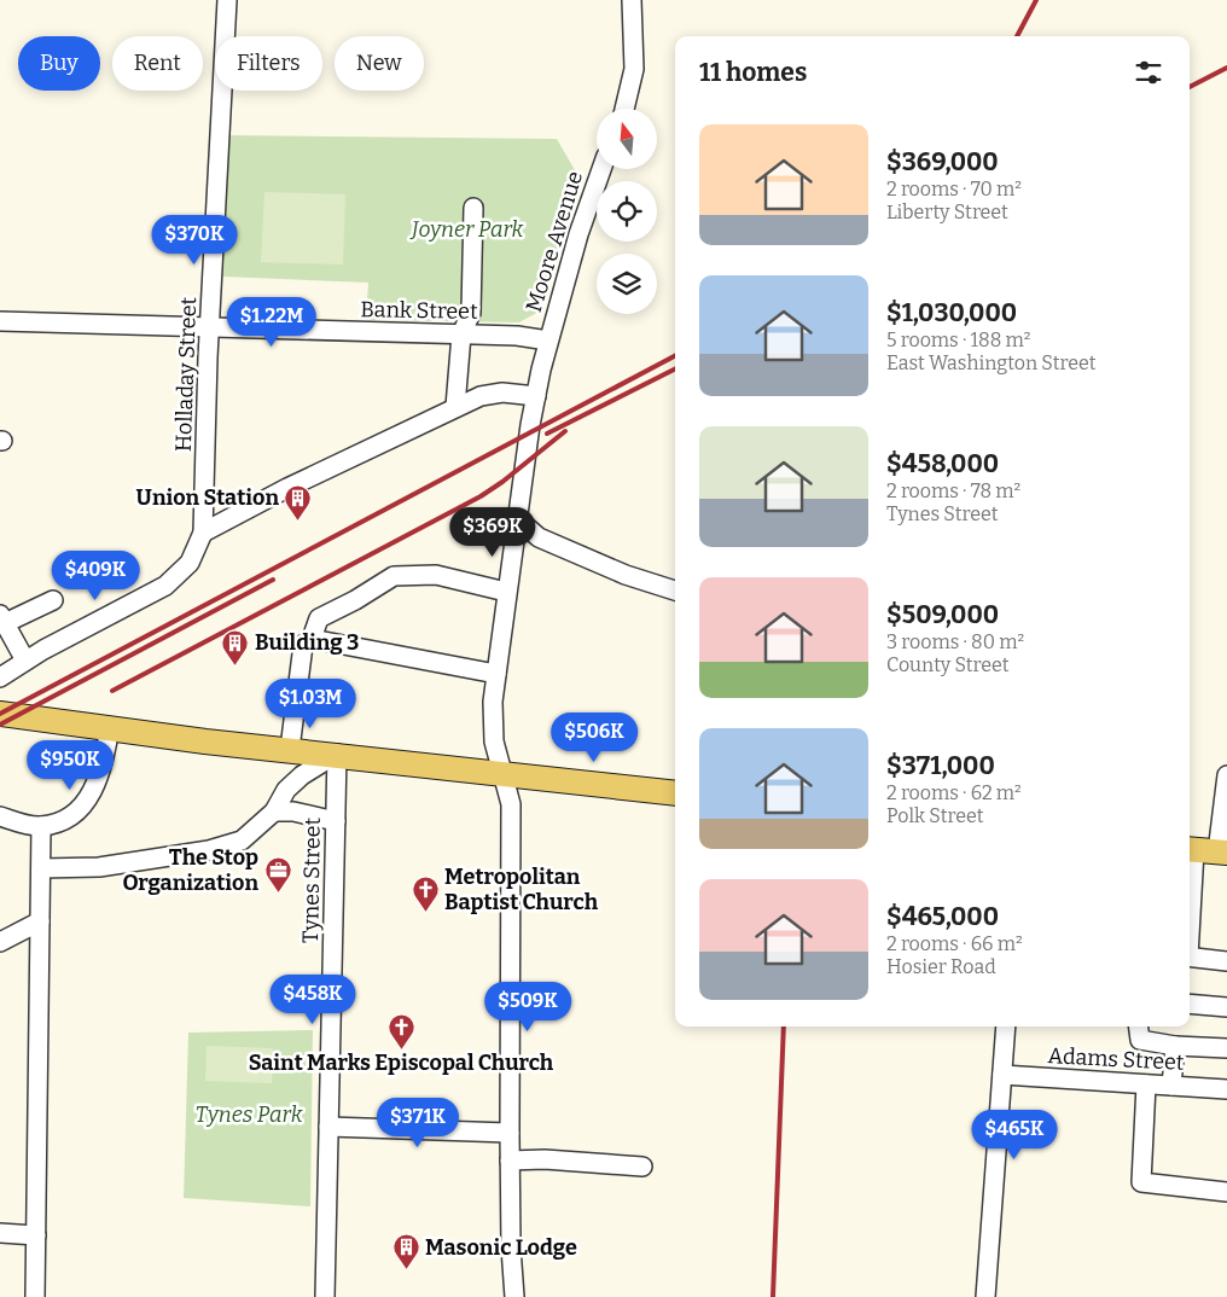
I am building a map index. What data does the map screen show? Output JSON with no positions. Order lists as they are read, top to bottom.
{
  "streets": {
    "street": [
      "Moore Avenue",
      "Bank Street",
      "Holladay Street",
      "Tynes Street",
      "Adams Street"
    ]
  },
  "crossings": [
    ["Moore Avenue", "Bank Street"],
    ["Bank Street", "Holladay Street"]
  ],
  "parks": ["Joyner Park", "Tynes Park"],
  "places": {
    "building": ["Union Station", "Building 3", "Masonic Lodge"],
    "office": ["The Stop Organization"],
    "church": ["Metropolitan Baptist Church", "Saint Marks Episcopal Church"]
  },
  "north": "top",
  "page": {
    "chip": [
      "Buy",
      "Rent",
      "Filters",
      "New"
    ],
    "heading": "11 homes",
    "list": [
      {
        "name": "$369,000",
        "note": "2 rooms · 70 m² · Liberty Street"
      },
      {
        "name": "$1,030,000",
        "note": "5 rooms · 188 m² · East Washington Street"
      },
      {
        "name": "$458,000",
        "note": "2 rooms · 78 m² · Tynes Street"
      },
      {
        "name": "$509,000",
        "note": "3 rooms · 80 m² · County Street"
      },
      {
        "name": "$371,000",
        "note": "2 rooms · 62 m² · Polk Street"
      },
      {
        "name": "$465,000",
        "note": "2 rooms · 66 m² · Hosier Road"
      }
    ],
    "price": [
      "$370K",
      "$1.22M",
      "$369K",
      "$409K",
      "$1.03M",
      "$506K",
      "$950K",
      "$458K",
      "$509K",
      "$371K",
      "$465K"
    ]
  }
}
